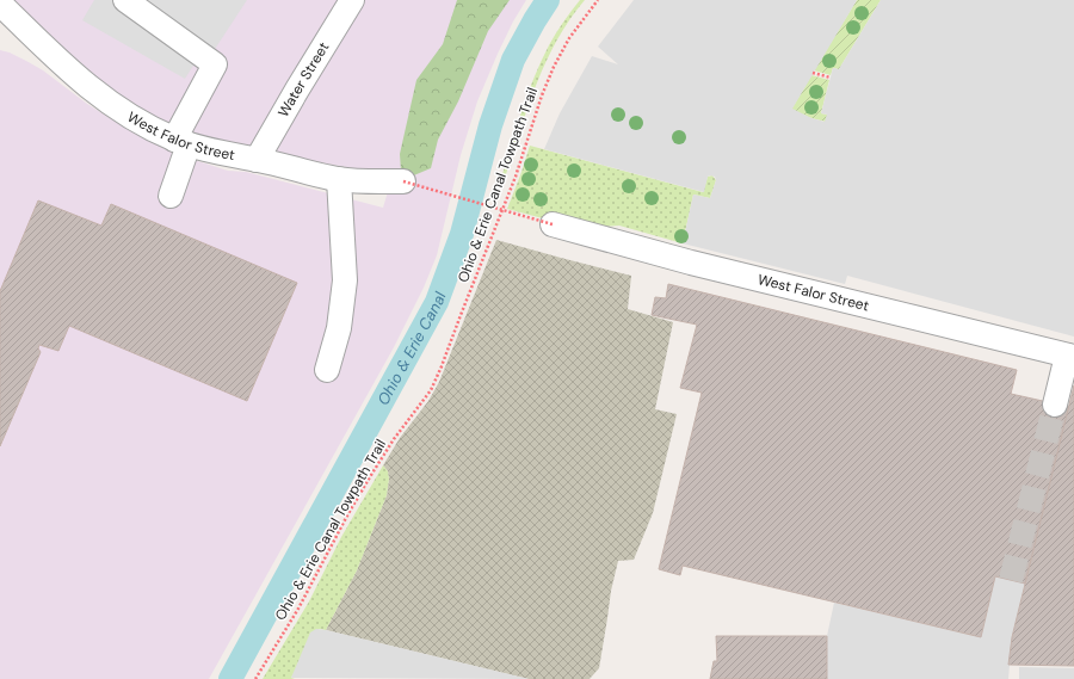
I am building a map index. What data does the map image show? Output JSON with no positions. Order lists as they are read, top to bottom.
{
  "streets": {
    "street": ["Water Street", "West Falor Street"],
    "path": ["Ohio & Erie Canal Towpath Trail"]
  },
  "crossings": [
    ["Water Street", "West Falor Street"]
  ],
  "water": ["Ohio & Erie Canal"]
}
